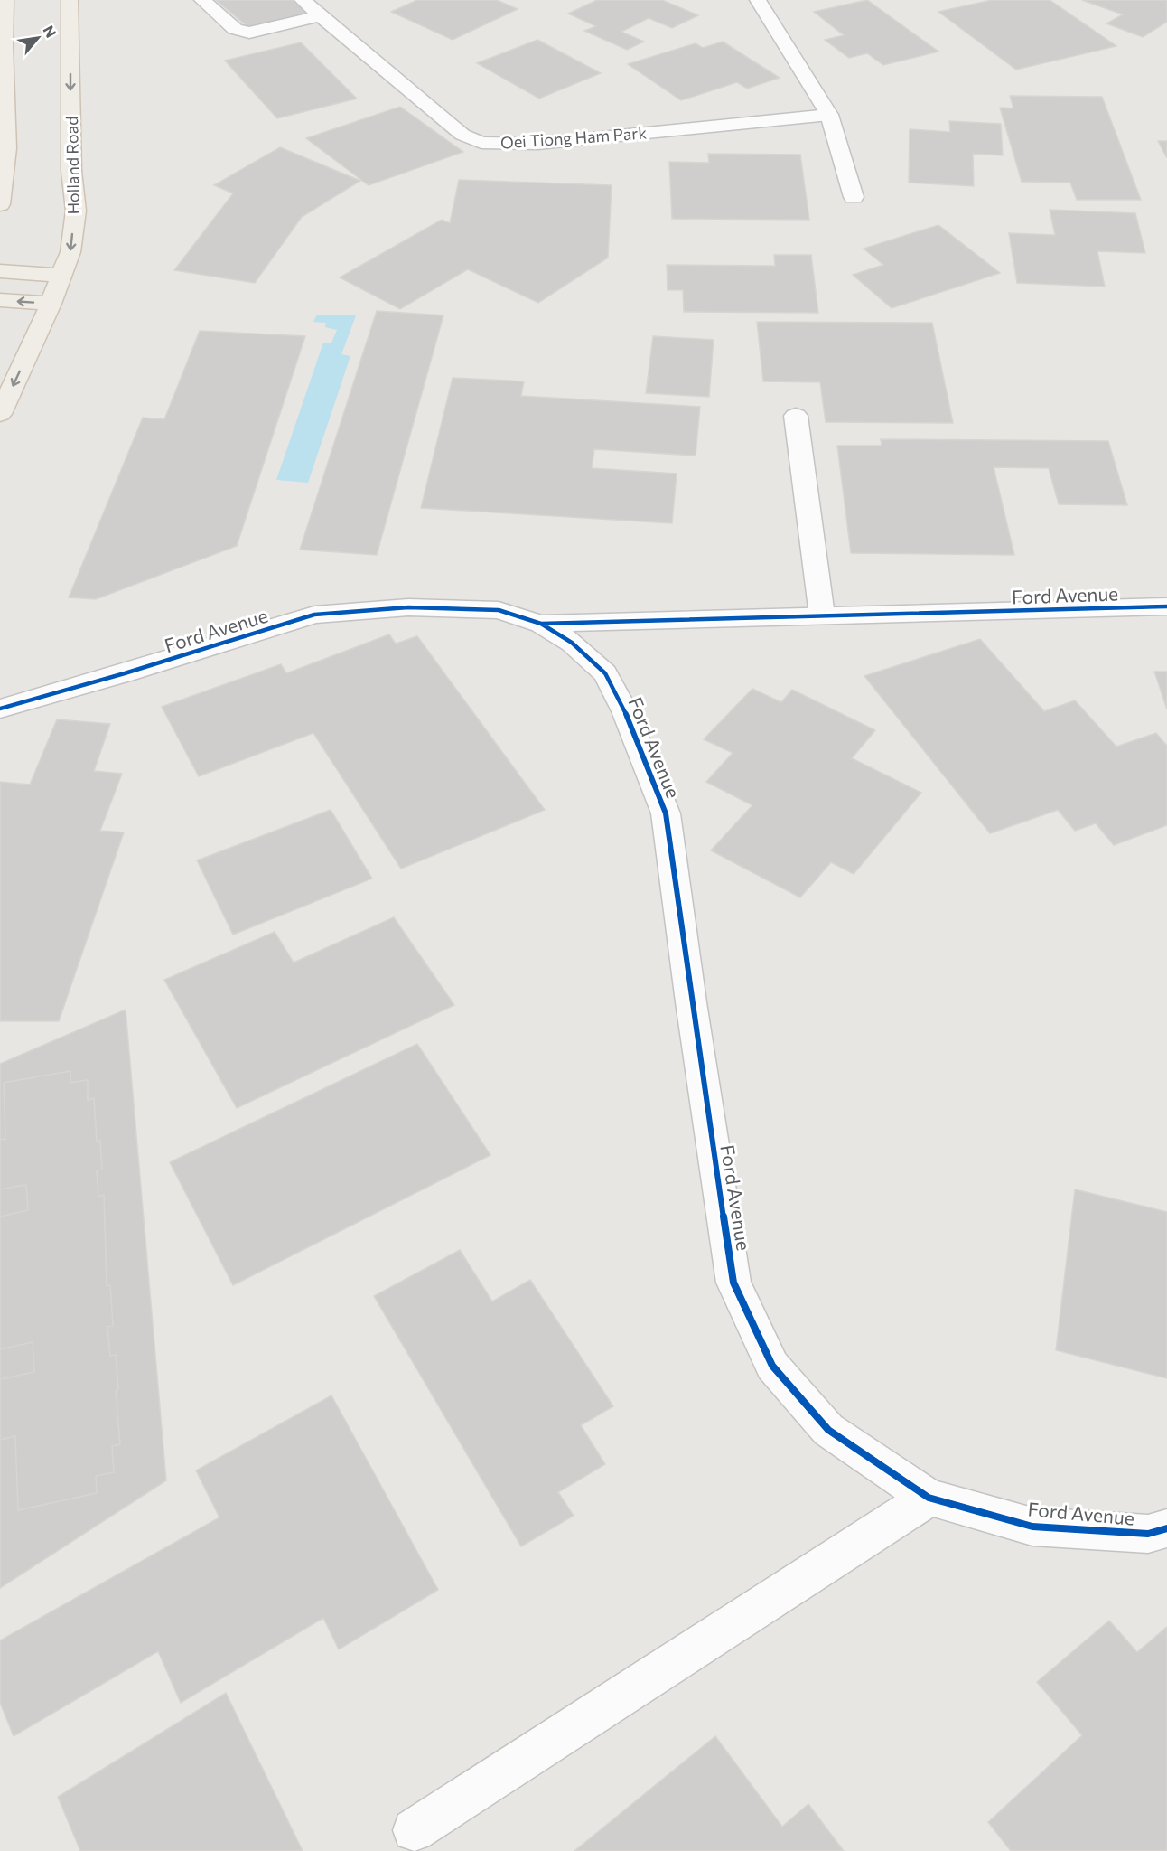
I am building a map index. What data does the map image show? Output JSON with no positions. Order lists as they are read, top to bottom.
{
  "streets": {
    "main road": ["Holland Road"],
    "street": ["Oei Tiong Ham Park", "Ford Avenue"]
  },
  "north": "top right"
}
